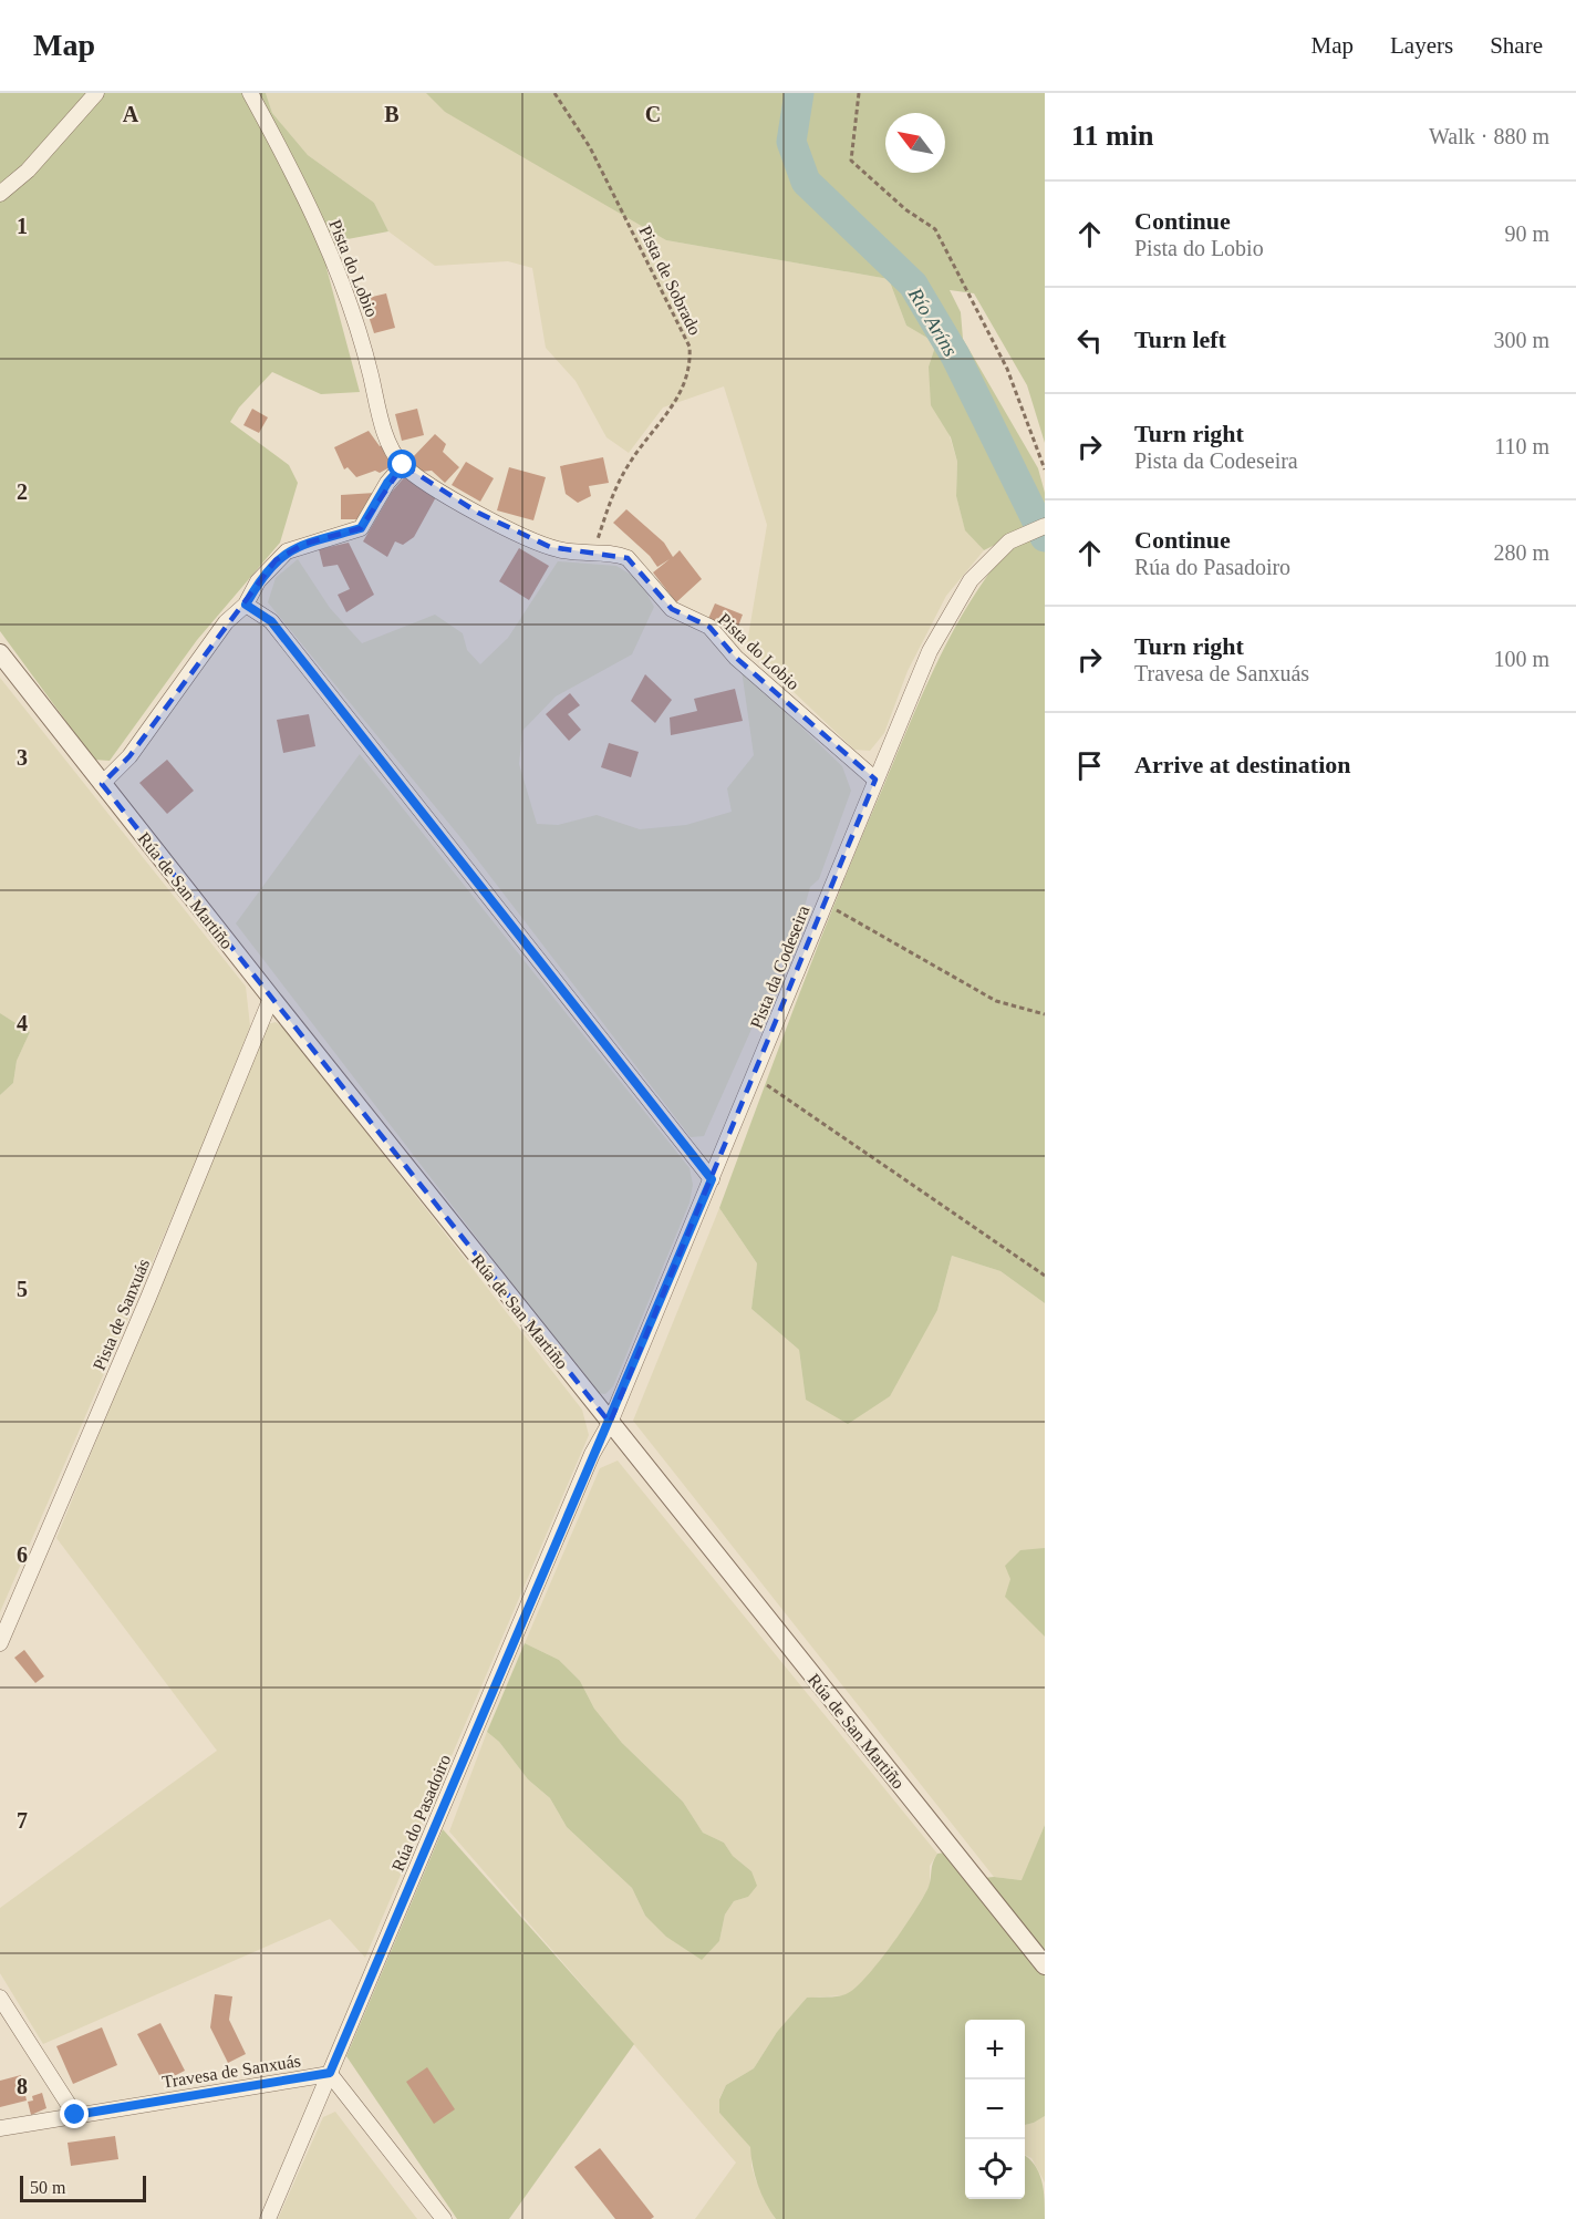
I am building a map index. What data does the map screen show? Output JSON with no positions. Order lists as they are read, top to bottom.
{
  "streets": {
    "street": [
      "Pista do Lobio",
      "Rúa de San Martiño",
      "Pista da Codeseira",
      "Pista de Sanxuás",
      "Rúa do Pasadoiro",
      "Travesa de Sanxuás"
    ],
    "path": ["Pista de Sobrado"]
  },
  "crossings": [
    ["Pista do Lobio", "Pista de Sobrado"],
    ["Pista do Lobio", "Pista da Codeseira"],
    ["Rúa de San Martiño", "Pista da Codeseira"],
    ["Rúa de San Martiño", "Pista de Sanxuás"],
    ["Rúa de San Martiño", "Rúa do Pasadoiro"],
    ["Pista da Codeseira", "Rúa do Pasadoiro"],
    ["Rúa do Pasadoiro", "Travesa de Sanxuás"]
  ],
  "water": ["Río Aríns"],
  "scale_bar": "50 m",
  "north": "top left",
  "page": {
    "header": "Map",
    "nav": ["Map", "Layers", "Share"],
    "heading": ["11 min", "Walk · 880 m"],
    "list": [
      ["Continue", "Pista do Lobio", "90 m"],
      ["Turn left", "300 m"],
      ["Turn right", "Pista da Codeseira", "110 m"],
      ["Continue", "Rúa do Pasadoiro", "280 m"],
      ["Turn right", "Travesa de Sanxuás", "100 m"],
      "Arrive at destination"
    ],
    "map_buttons": ["+", "−"],
    "scale": "50 m"
  },
  "grid": {
    "columns": ["A", "B", "C"],
    "rows": [
      "1",
      "2",
      "3",
      "4",
      "5",
      "6",
      "7",
      "8"
    ]
  }
}
